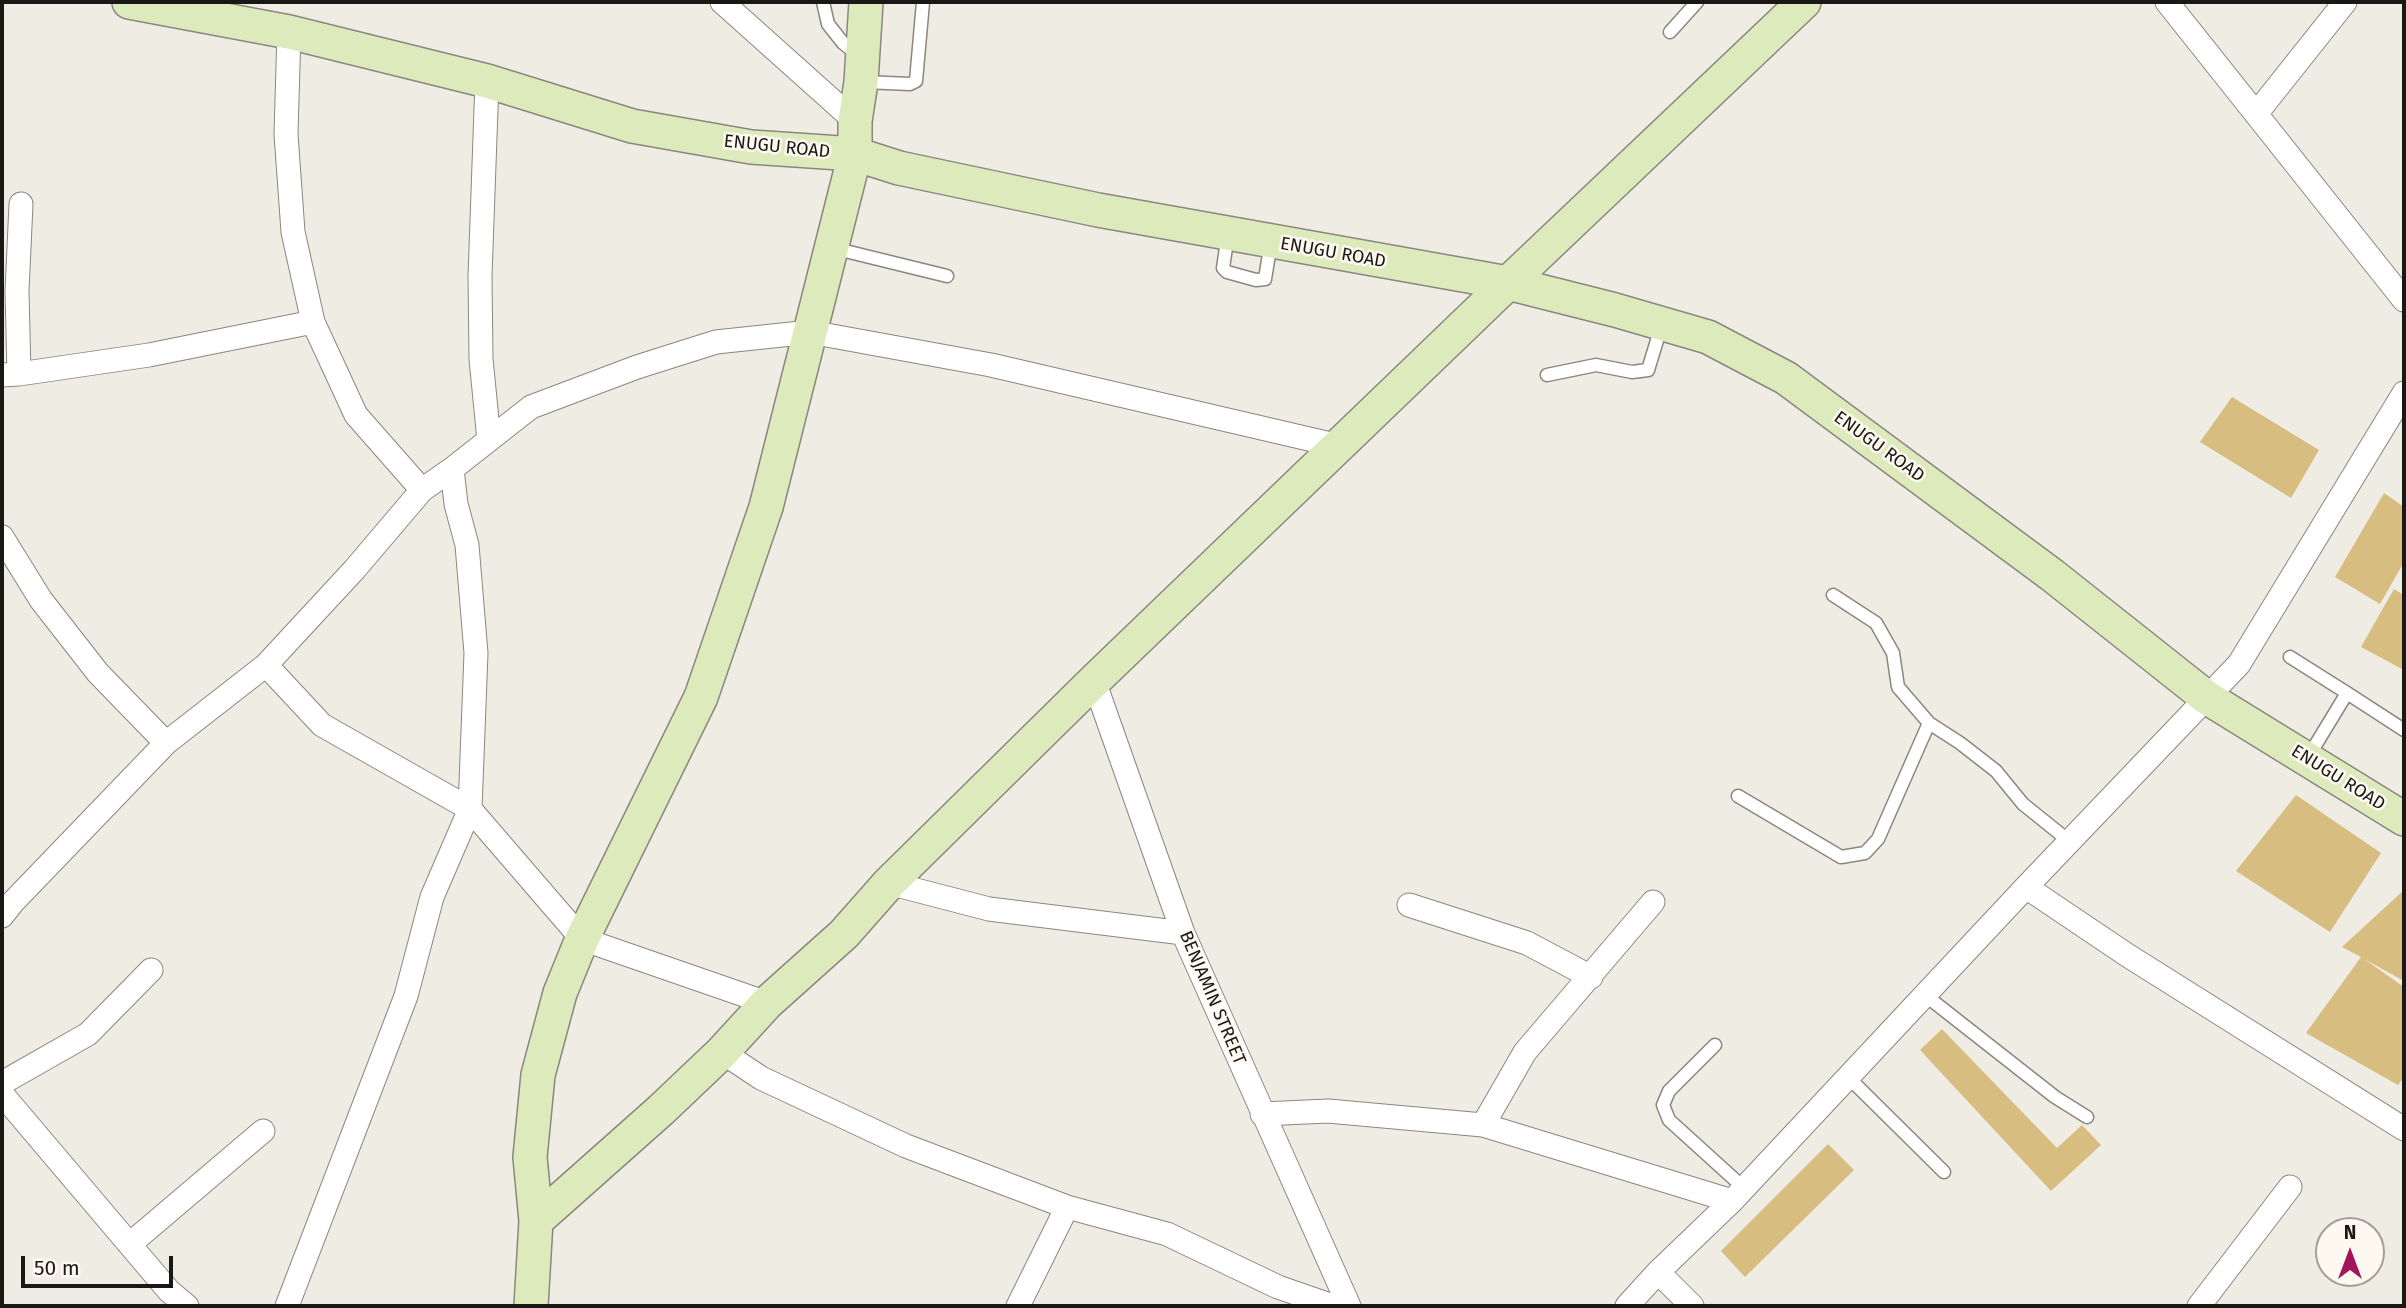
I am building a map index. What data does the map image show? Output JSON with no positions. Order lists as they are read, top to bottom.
{
  "streets": {
    "street": ["ENUGU ROAD", "BENJAMIN STREET"]
  },
  "scale_bar": "50 m",
  "north": "top"
}
